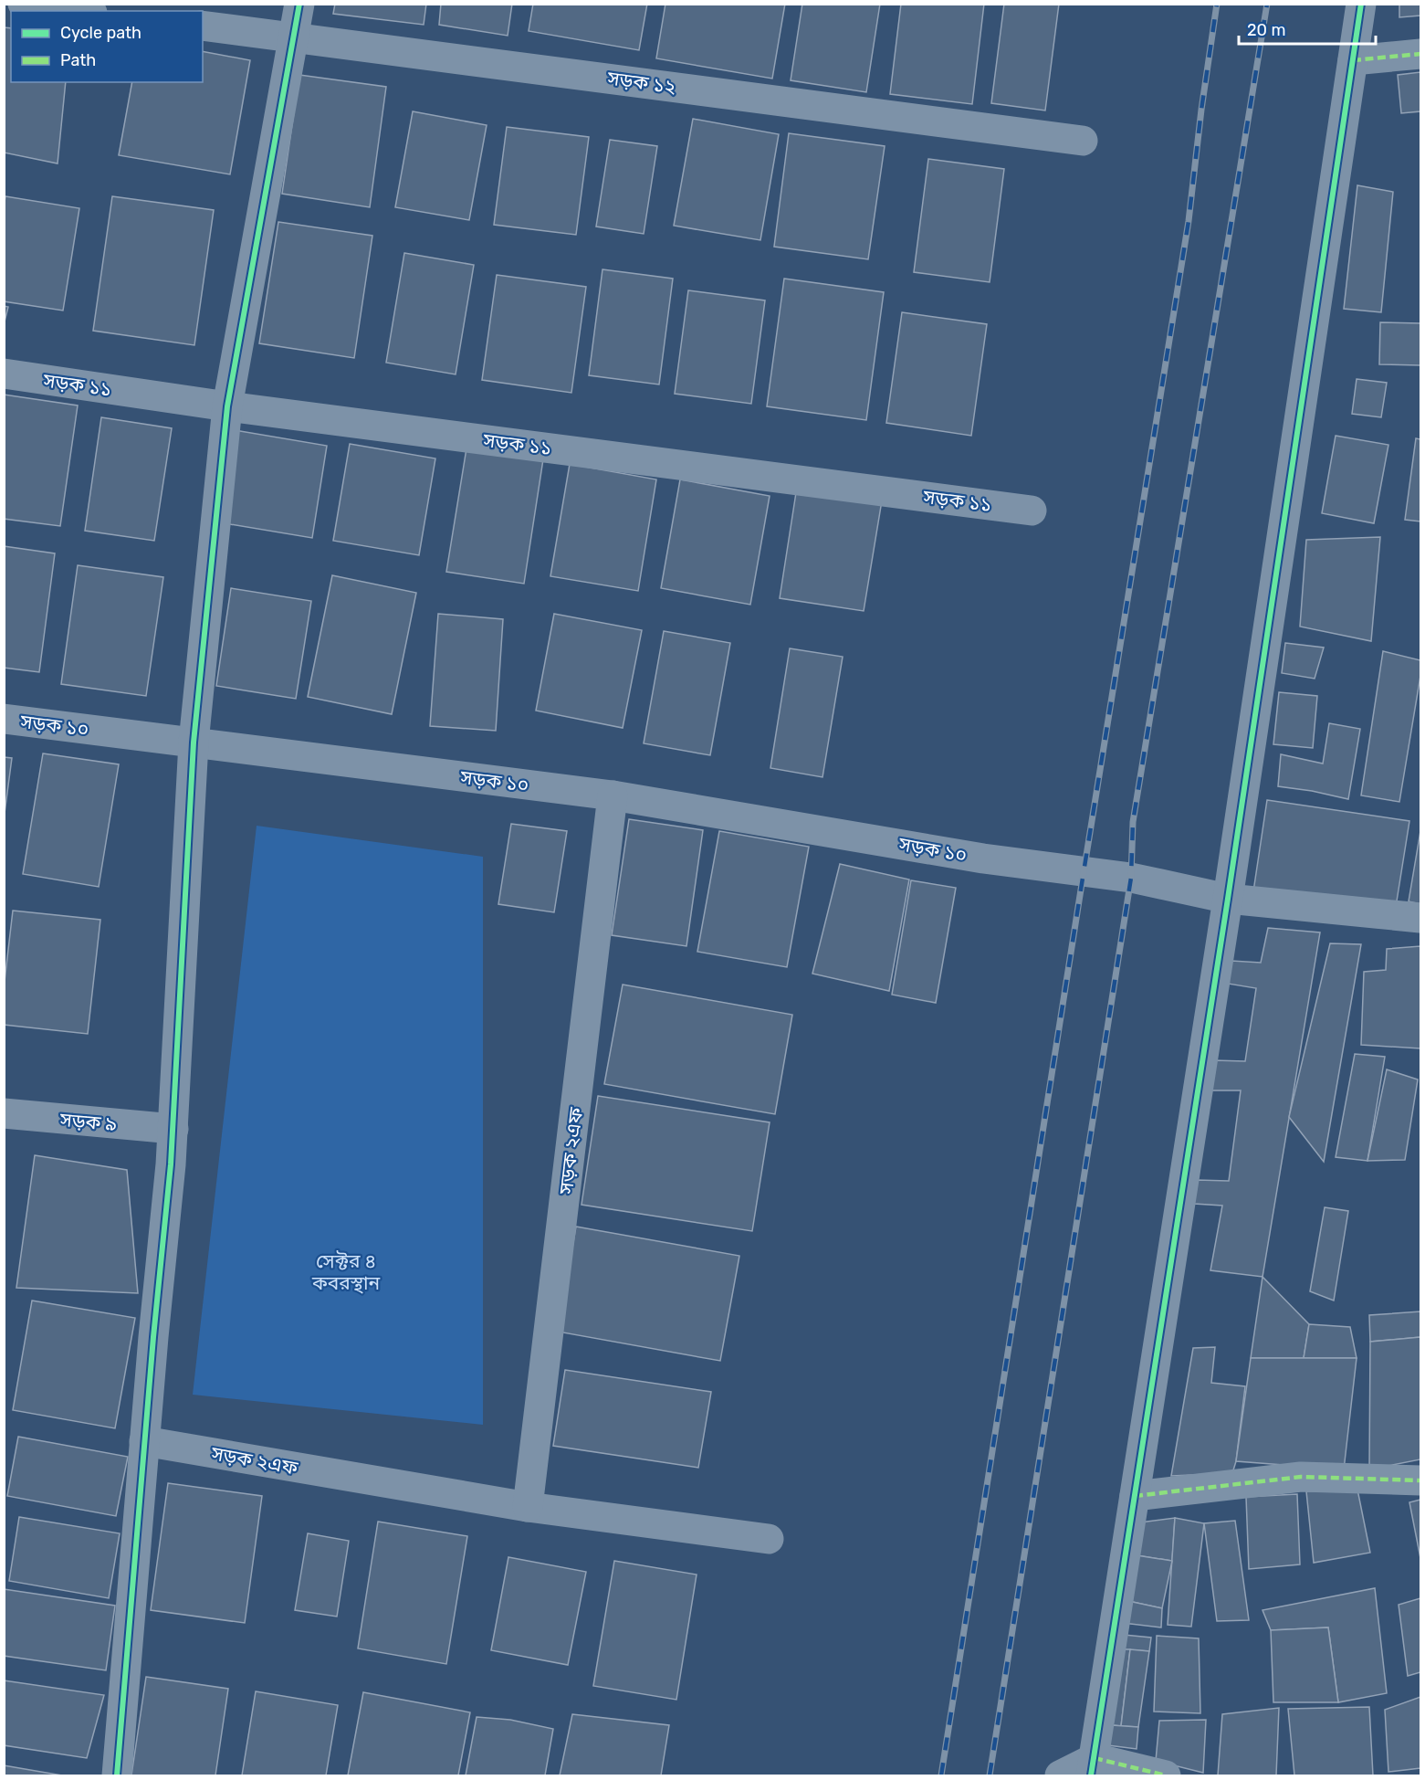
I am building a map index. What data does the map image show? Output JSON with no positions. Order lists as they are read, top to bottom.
{
  "streets": {
    "street": [
      "সড়ক ১২",
      "সড়ক ১১",
      "সড়ক ১০",
      "সড়ক ৯",
      "সড়ক ২এফ"
    ]
  },
  "crossings": [
    ["সড়ক ১০", "সড়ক ২এফ"]
  ],
  "parks": ["সেক্টর ৪ কবরস্থান"],
  "legend": ["Cycle path", "Path"],
  "scale_bar": "20 m"
}
